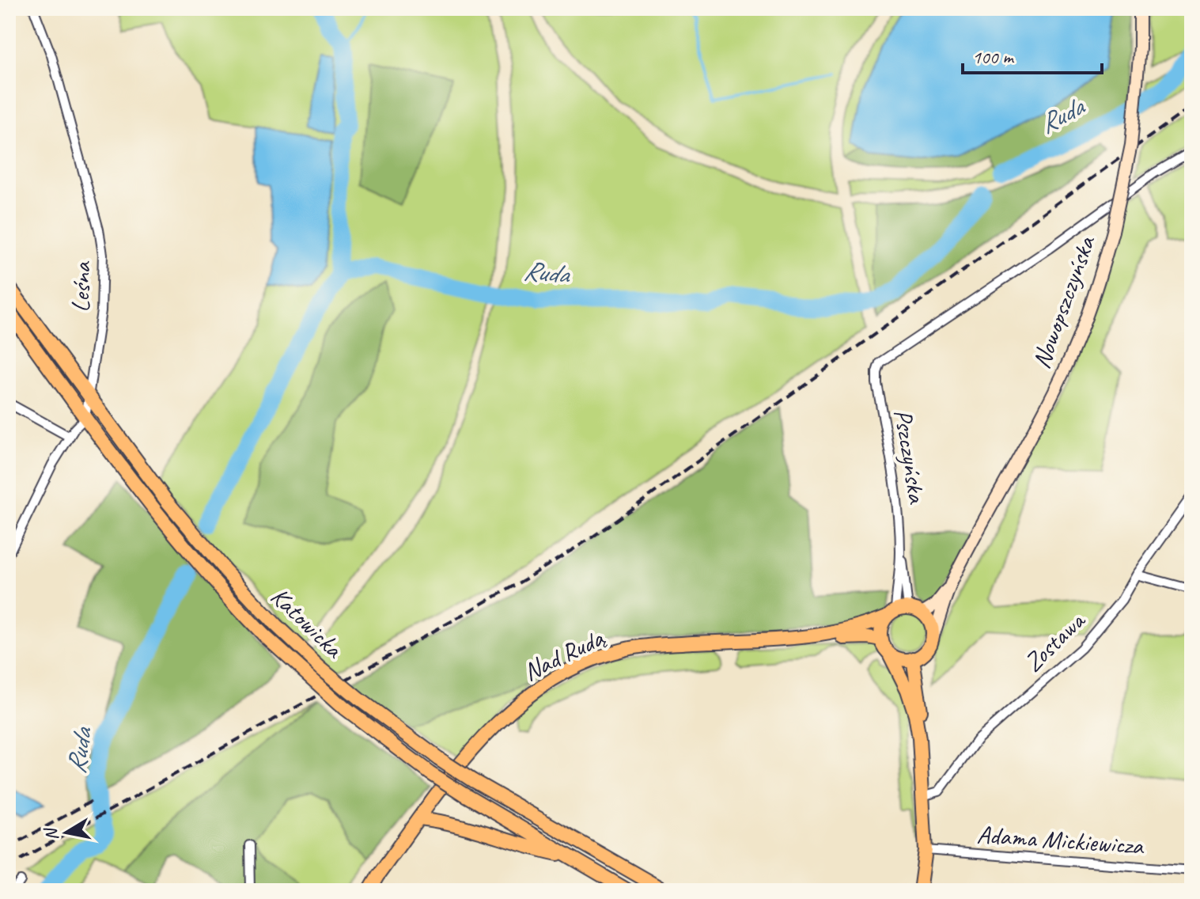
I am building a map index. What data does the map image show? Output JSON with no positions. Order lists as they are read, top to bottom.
{
  "streets": {
    "main road": ["Nowopszczyńska", "Katowicka", "Nad Rudą"],
    "street": [
      "Leśna",
      "Pszczyńska",
      "Zostawa",
      "Adama Mickiewicza"
    ]
  },
  "crossings": [
    ["Leśna", "Katowicka"],
    ["Nowopszczyńska", "Pszczyńska"],
    ["Nowopszczyńska", "Nad Rudą"],
    ["Pszczyńska", "Nad Rudą"]
  ],
  "water": ["Ruda"],
  "scale_bar": "100 m",
  "north": "left"
}
